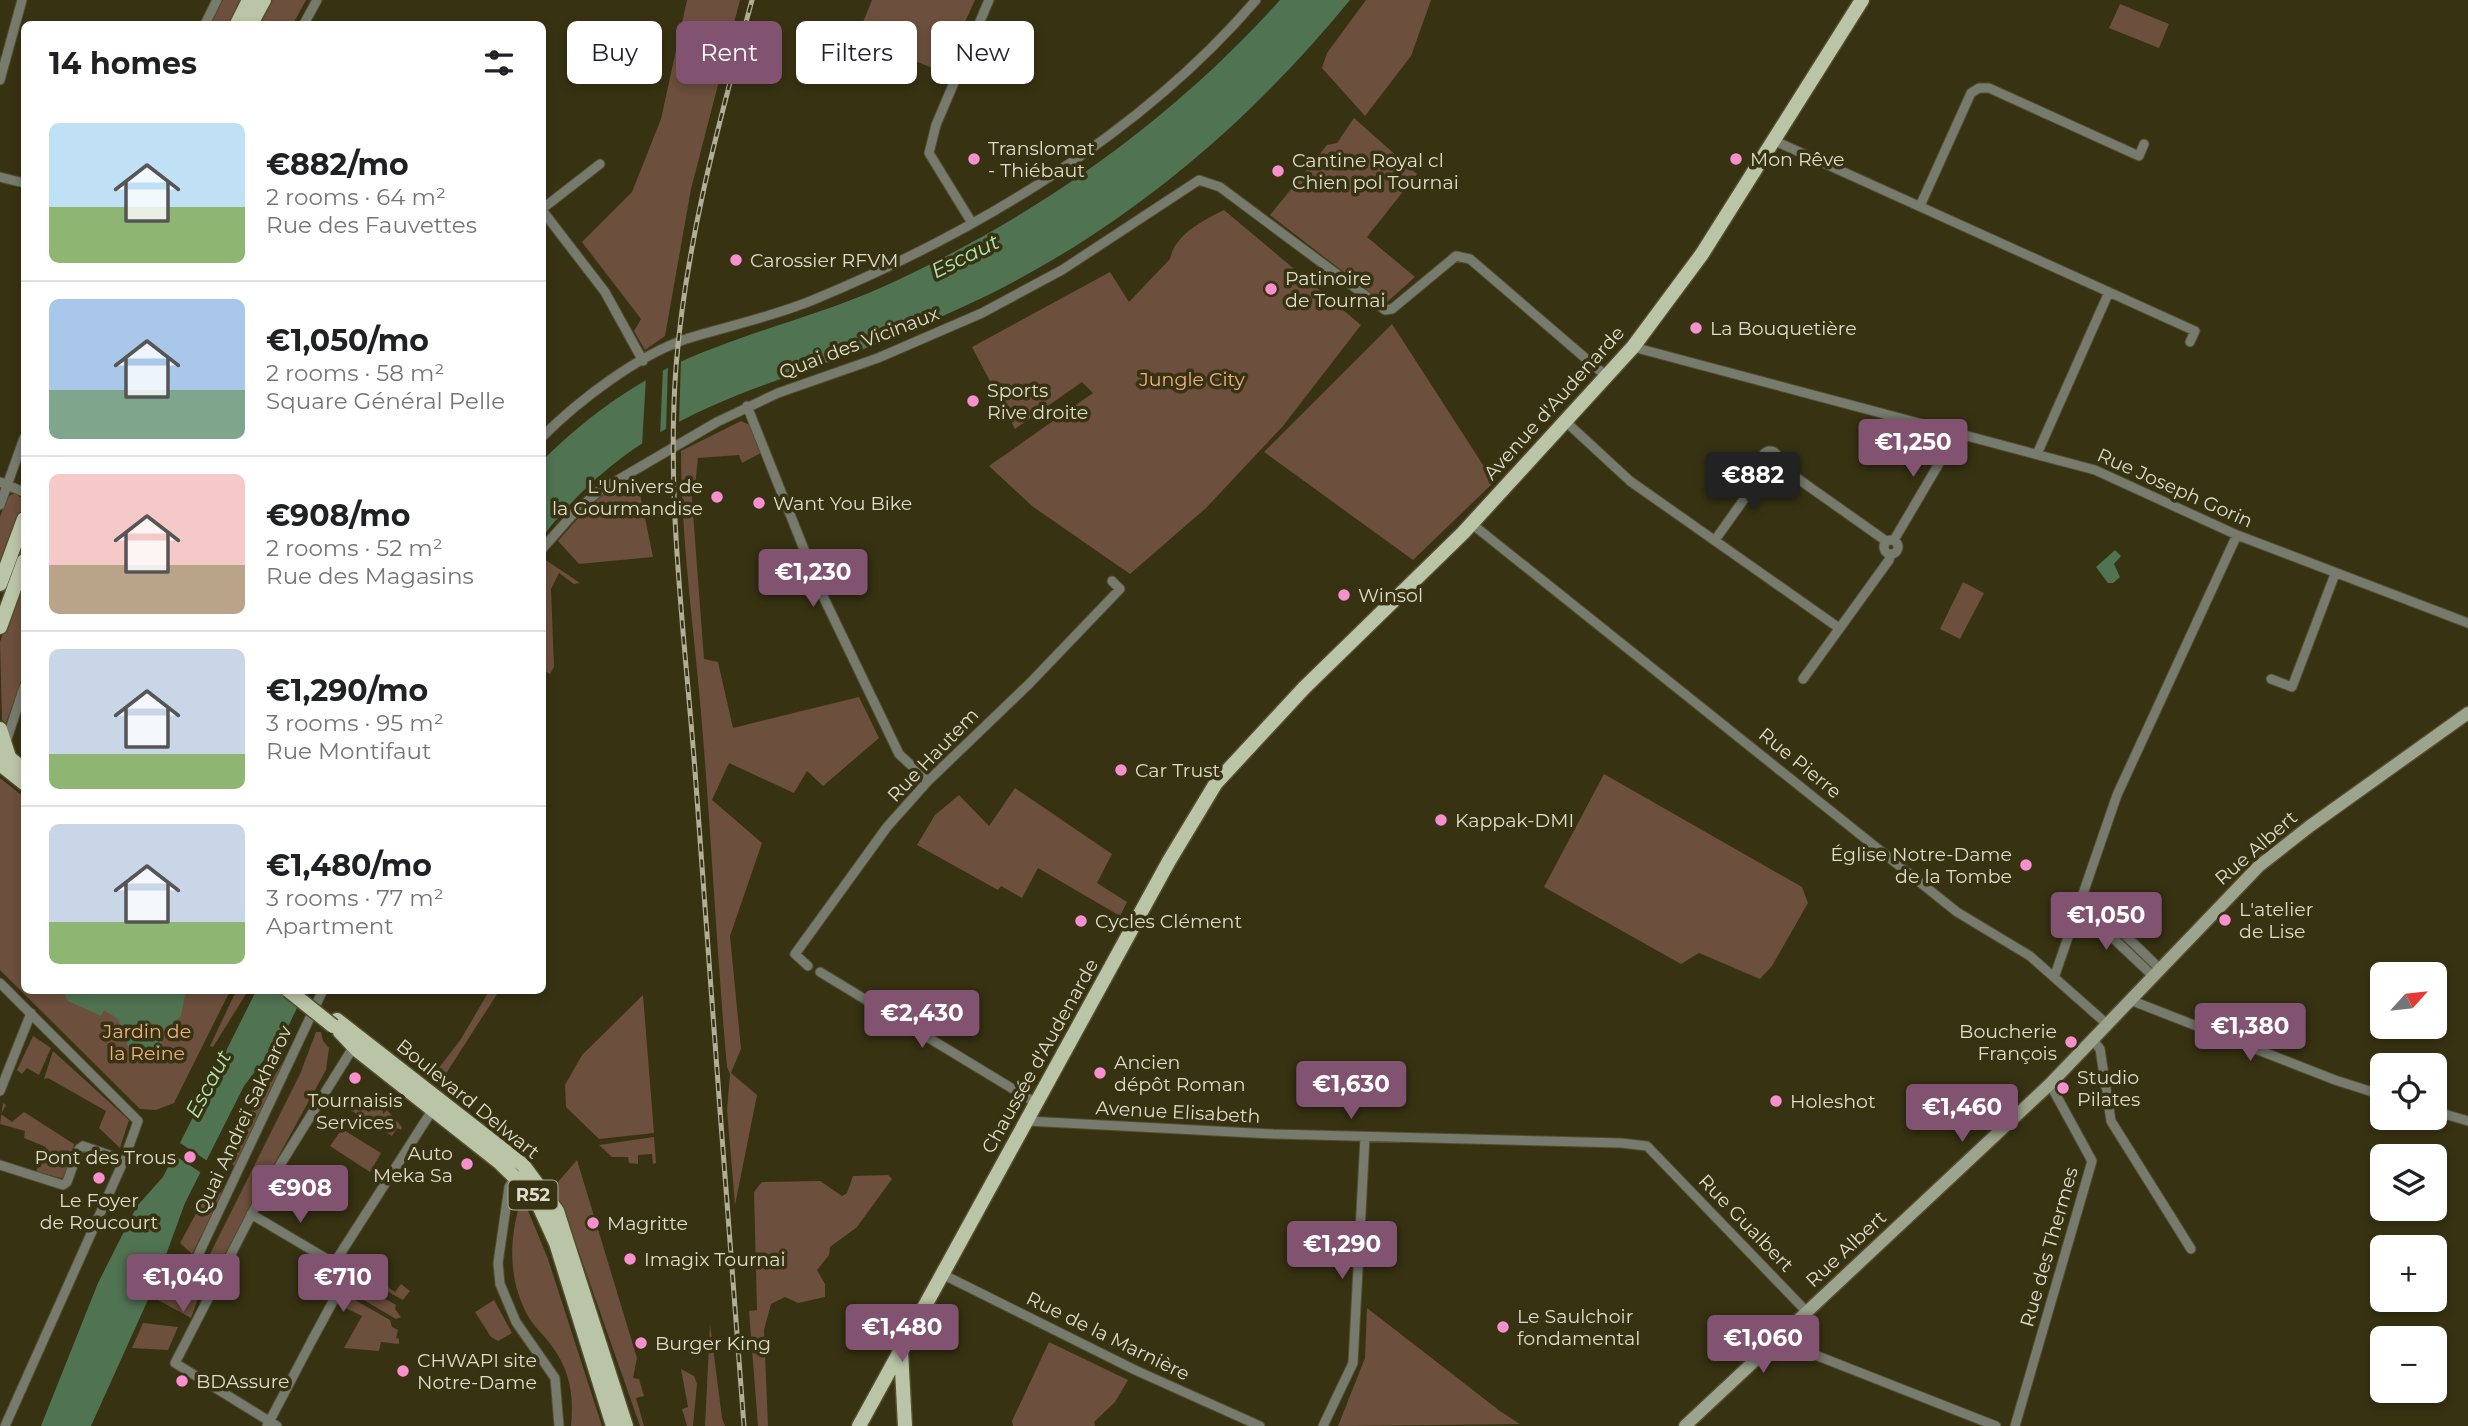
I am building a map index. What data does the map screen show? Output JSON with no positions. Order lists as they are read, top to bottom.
{
  "streets": {
    "main road": [
      "Avenue d'Audenarde",
      "Chaussée d'Audenarde",
      "Boulevard Delwart",
      "R52"
    ],
    "street": [
      "Quai des Vicinaux",
      "Rue Joseph Gorin",
      "Rue Hautem",
      "Rue Pierre",
      "Rue Albert",
      "Avenue Elisabeth",
      "Quai Andreï Sakharov",
      "Rue Gualbert",
      "Rue des Thermes",
      "Rue de la Marnière"
    ]
  },
  "crossings": [
    ["Quai des Vicinaux", "Avenue d'Audenarde"],
    ["Avenue d'Audenarde", "Rue Joseph Gorin"],
    ["Avenue d'Audenarde", "Rue Pierre"],
    ["Avenue d'Audenarde", "Chaussée d'Audenarde"],
    ["Rue Pierre", "Rue Albert"],
    ["Rue Albert", "Rue Gualbert"],
    ["Rue Albert", "Rue des Thermes"],
    ["Chaussée d'Audenarde", "Avenue Elisabeth"],
    ["Chaussée d'Audenarde", "Rue de la Marnière"],
    ["Avenue Elisabeth", "Rue Gualbert"]
  ],
  "water": ["Escaut"],
  "parks": ["Jungle City", "Jardin de la Reine"],
  "places": [
    "Translomat - Thiébaut",
    "Mon Rêve",
    "Cantine Royal cl Chien pol Tournai",
    "Carossier RFVM",
    "Patinoire de Tournai",
    "La Bouquetière",
    "Sports Rive droite",
    "L'Univers de la Gourmandise",
    "Want You Bike",
    "Winsol",
    "Car Trust",
    "Kappak-DMI",
    "Église Notre-Dame de la Tombe",
    "L'atelier de Lise",
    "Cycles Clément",
    "Boucherie François",
    "Ancien dépôt Roman",
    "Tournaisis Services",
    "Studio Pilates",
    "Holeshot",
    "Pont des Trous",
    "Auto Meka Sa",
    "Le Foyer de Roucourt",
    "Magritte",
    "Imagix Tournai",
    "Le Saulchoir fondamental",
    "Burger King",
    "CHWAPI site Notre-Dame",
    "BDAssure"
  ],
  "north": "top right",
  "page": {
    "chip": [
      "Buy",
      "Rent",
      "Filters",
      "New"
    ],
    "heading": "14 homes",
    "list": [
      {
        "name": "€882/mo",
        "note": "2 rooms · 64 m² · Rue des Fauvettes"
      },
      {
        "name": "€1,050/mo",
        "note": "2 rooms · 58 m² · Square Général Pelle"
      },
      {
        "name": "€908/mo",
        "note": "2 rooms · 52 m² · Rue des Magasins"
      },
      {
        "name": "€1,290/mo",
        "note": "3 rooms · 95 m² · Rue Montifaut"
      },
      {
        "name": "€1,480/mo",
        "note": "3 rooms · 77 m² · Apartment"
      }
    ],
    "price": [
      "€1,250",
      "€882",
      "€1,230",
      "€1,050",
      "€2,430",
      "€1,380",
      "€1,630",
      "€1,460",
      "€908",
      "€1,290",
      "€1,040",
      "€710",
      "€1,480",
      "€1,060"
    ],
    "map_buttons": ["+", "−"]
  }
}
